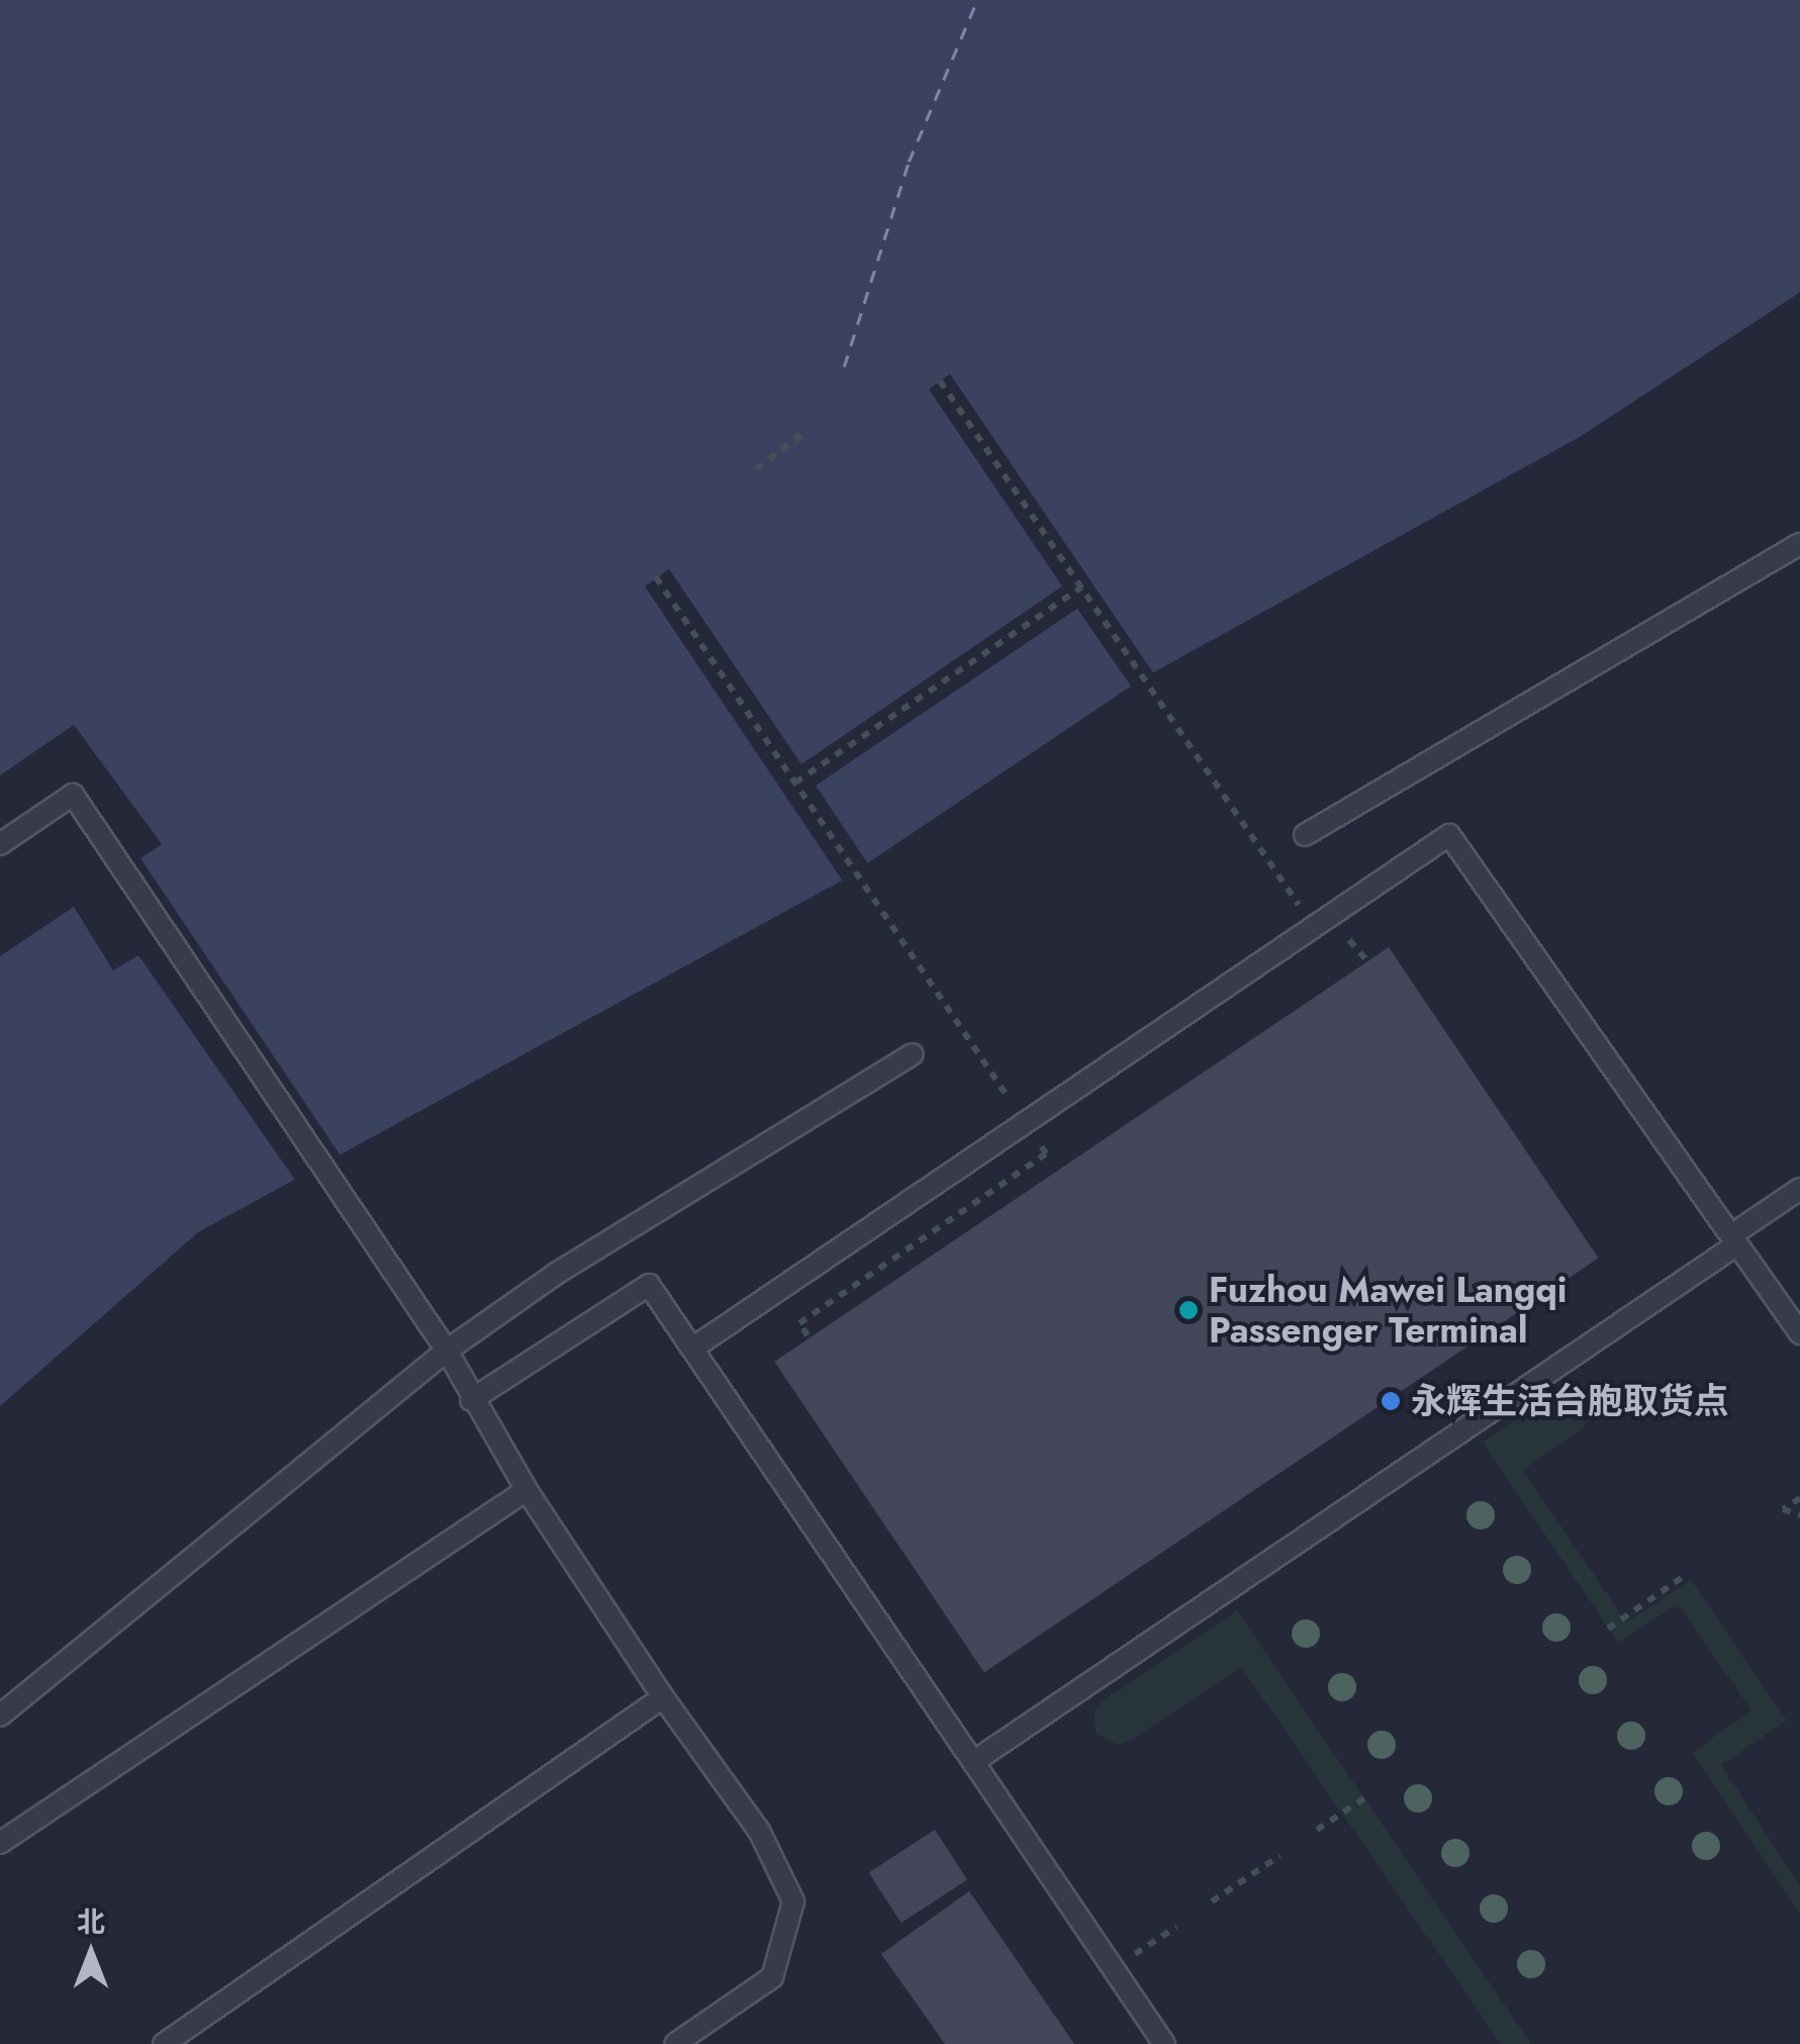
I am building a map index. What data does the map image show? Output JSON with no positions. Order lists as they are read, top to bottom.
{
  "places": ["Fuzhou Mawei Langqi Passenger Terminal", "永辉生活台胞取货点"],
  "north": "top"
}
